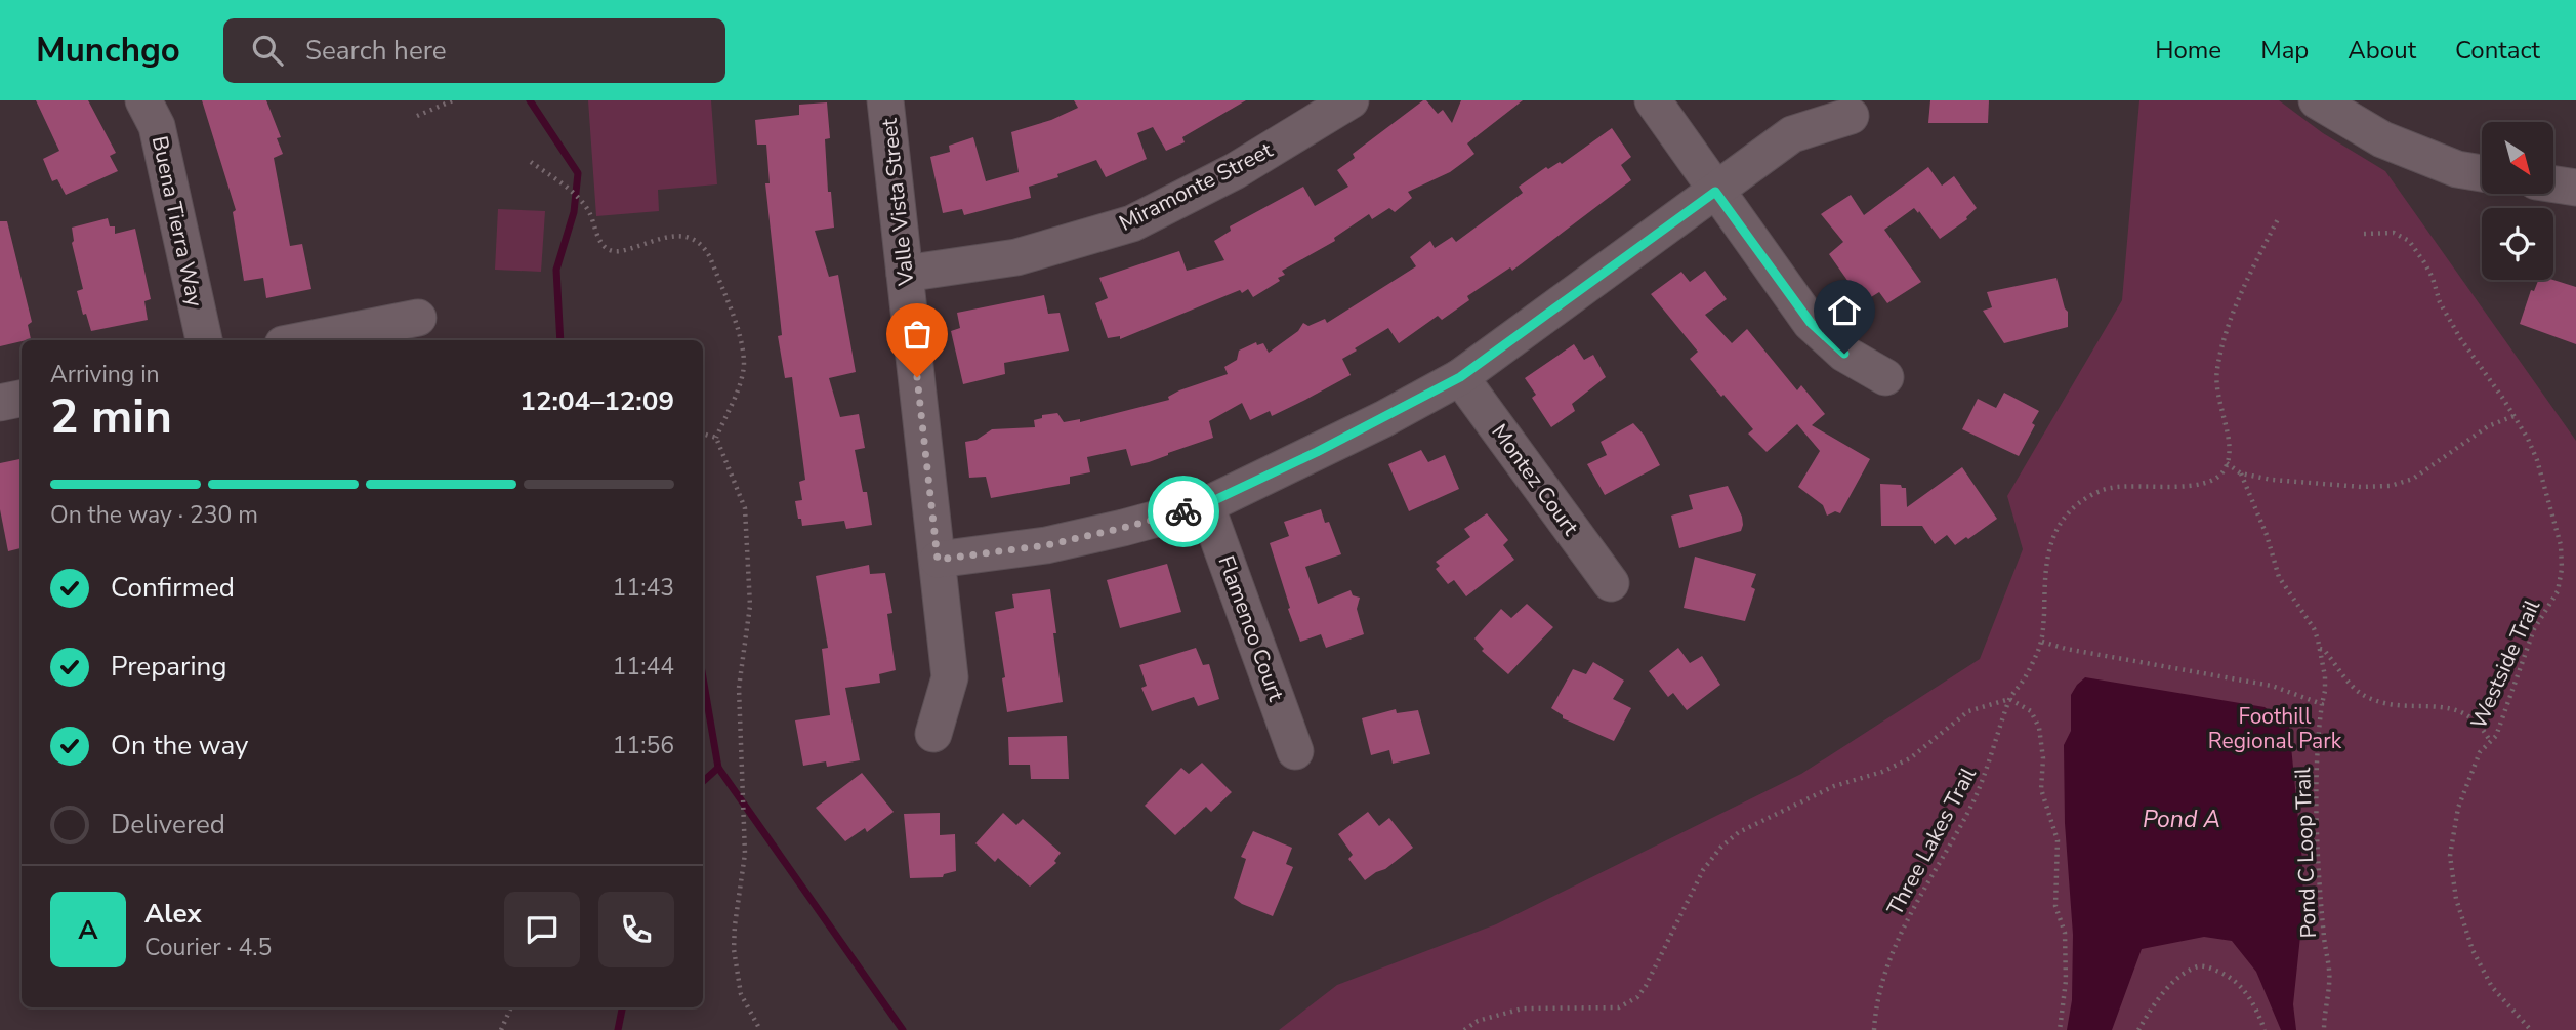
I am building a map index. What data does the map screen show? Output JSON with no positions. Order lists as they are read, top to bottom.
{
  "streets": {
    "street": [
      "Miramonte Street",
      "Valle Vista Street",
      "Buena Tierra Way",
      "Montez Court",
      "Flamenco Court"
    ],
    "path": ["Westside Trail", "Three Lakes Trail", "Pond C Loop Trail"]
  },
  "crossings": [
    ["Miramonte Street", "Valle Vista Street"]
  ],
  "water": ["Pond A"],
  "parks": ["Foothill Regional Park"],
  "north": "bottom right",
  "page": {
    "header": "Munchgo",
    "search": "Search here",
    "nav": [
      "Home",
      "Map",
      "About",
      "Contact"
    ],
    "heading": ["2 min", "Arriving in", "12:04–12:09"],
    "panel": ["Alex", "Courier · 4.5"],
    "bar": "On the way · 230 m",
    "list": [
      ["Confirmed", "11:43"],
      ["Preparing", "11:44"],
      ["On the way", "11:56"],
      "Delivered"
    ],
    "round": "A"
  }
}
